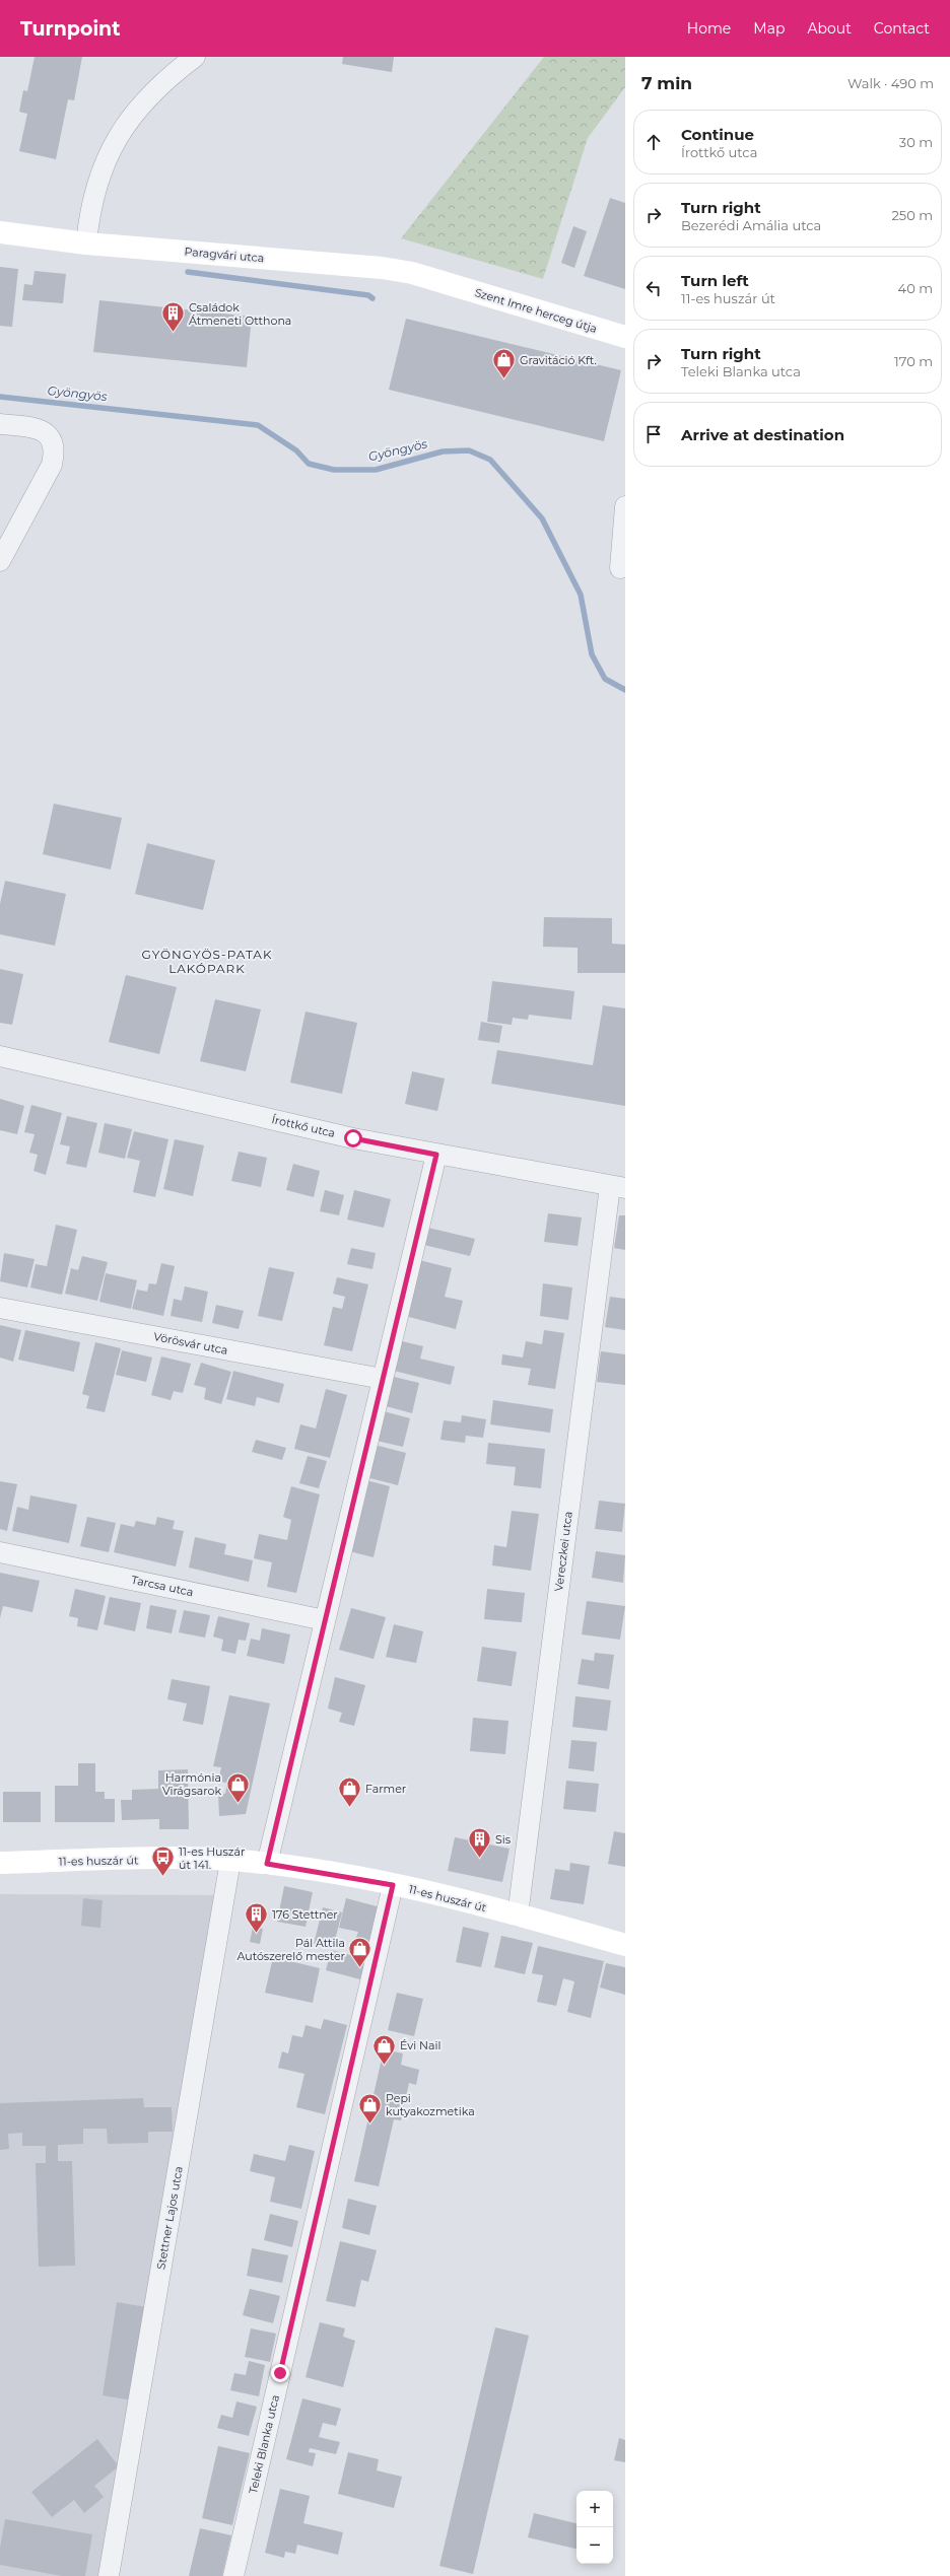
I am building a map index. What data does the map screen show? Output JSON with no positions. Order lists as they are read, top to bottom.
{
  "streets": {
    "main road": ["Paragvári utca", "Szent Imre herceg útja", "11-es huszár út"],
    "street": [
      "Írottkő utca",
      "Vörösvár utca",
      "Vereczkei utca",
      "Tarcsa utca",
      "Stettner Lajos utca",
      "Teleki Blanka utca"
    ]
  },
  "crossings": [
    ["Paragvári utca", "Szent Imre herceg útja"],
    ["Írottkő utca", "Vereczkei utca"],
    ["Vereczkei utca", "11-es huszár út"],
    ["11-es huszár út", "Stettner Lajos utca"],
    ["11-es huszár út", "Teleki Blanka utca"]
  ],
  "districts": ["GYÖNGYÖS-PATAK LAKÓPARK"],
  "water": ["Gyöngyös"],
  "places": {
    "building": ["Családok Átmeneti Otthona", "Sis", "176 Stettner"],
    "shop": [
      "Gravitáció Kft.",
      "Harmónia Virágsarok",
      "Farmer",
      "Pál Attila Autószerelő mester",
      "Évi Nail",
      "Pepi kutyakozmetika"
    ],
    "bus stop": ["11-es Huszár út 141."]
  },
  "page": {
    "header": "Turnpoint",
    "nav": [
      "Home",
      "Map",
      "About",
      "Contact"
    ],
    "heading": ["7 min", "Walk · 490 m"],
    "list": [
      ["Continue", "Írottkő utca", "30 m"],
      ["Turn right", "Bezerédi Amália utca", "250 m"],
      ["Turn left", "11-es huszár út", "40 m"],
      ["Turn right", "Teleki Blanka utca", "170 m"],
      "Arrive at destination"
    ],
    "map_buttons": ["+", "−"]
  }
}
